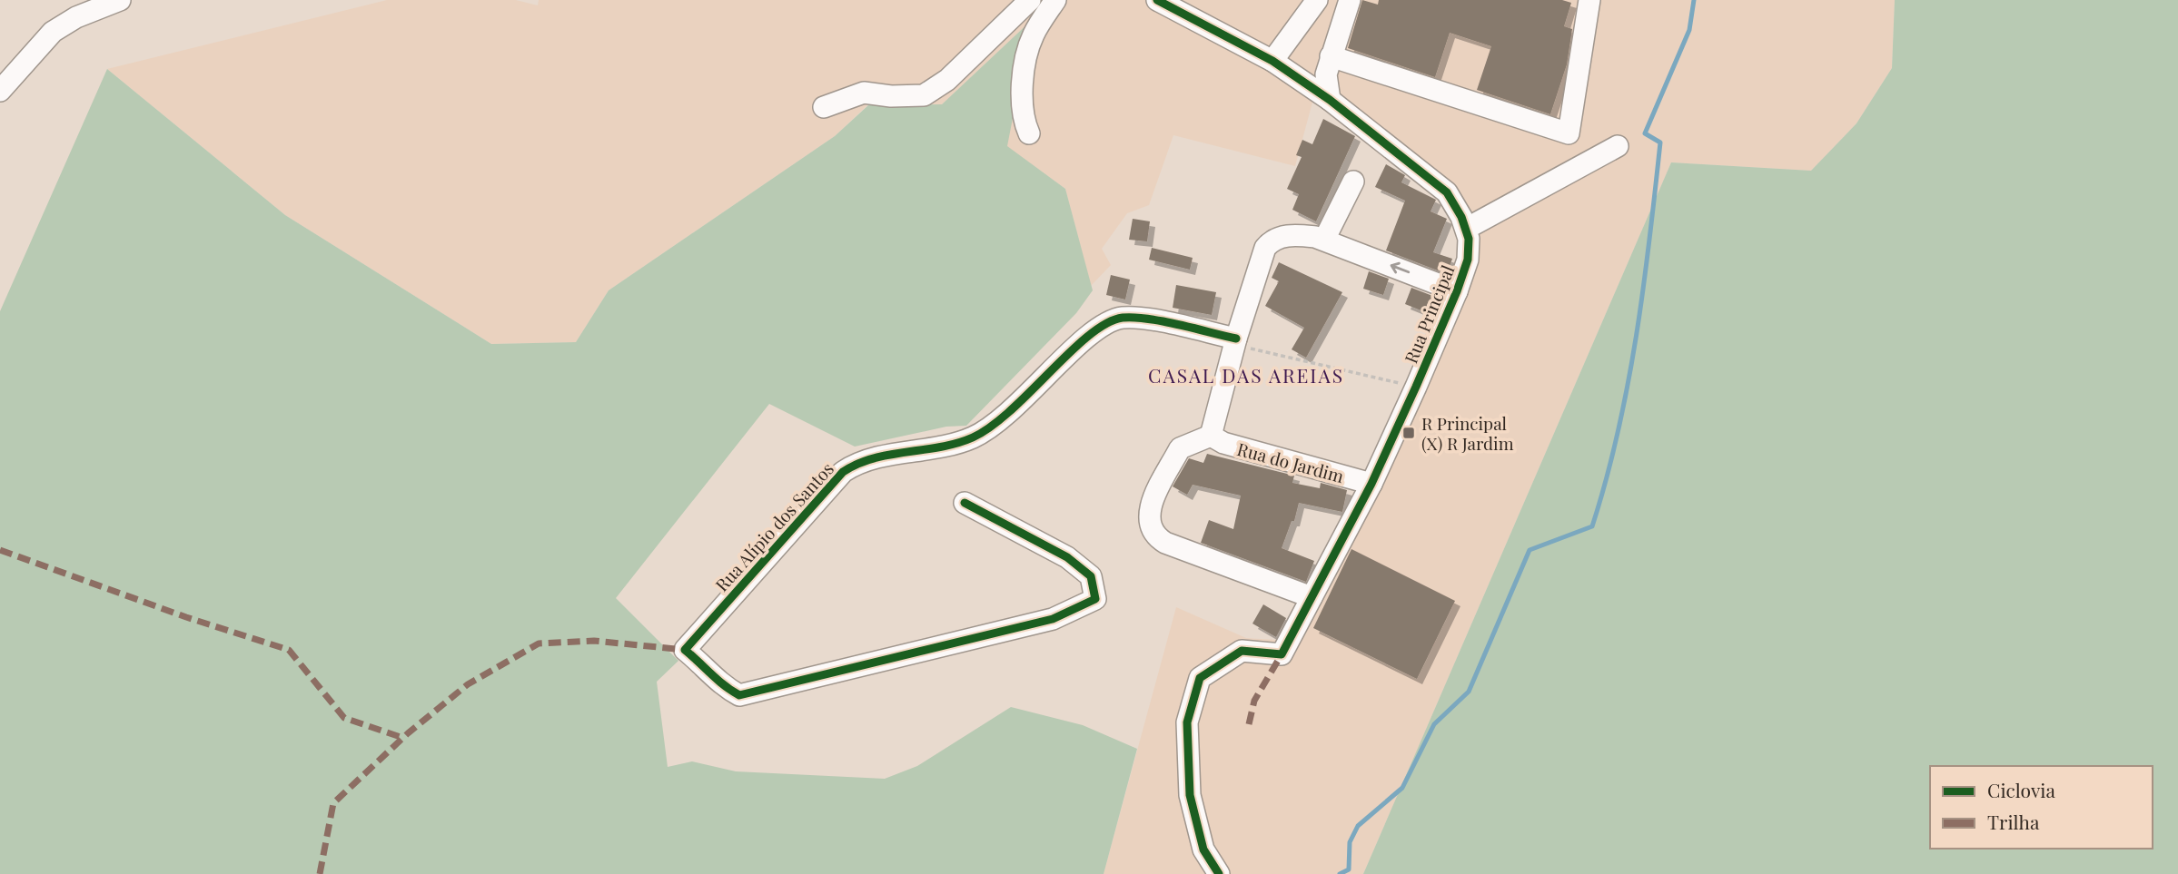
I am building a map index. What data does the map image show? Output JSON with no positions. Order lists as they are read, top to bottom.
{
  "streets": {
    "street": ["Rua Principal", "Rua do Jardim", "Rua Alípio dos Santos"]
  },
  "crossings": [
    ["Rua Principal", "Rua do Jardim"]
  ],
  "districts": ["CASAL DAS AREIAS"],
  "places": {
    "transit": ["R Principal (X) R Jardim"]
  },
  "legend": ["Ciclovia", "Trilha"]
}
